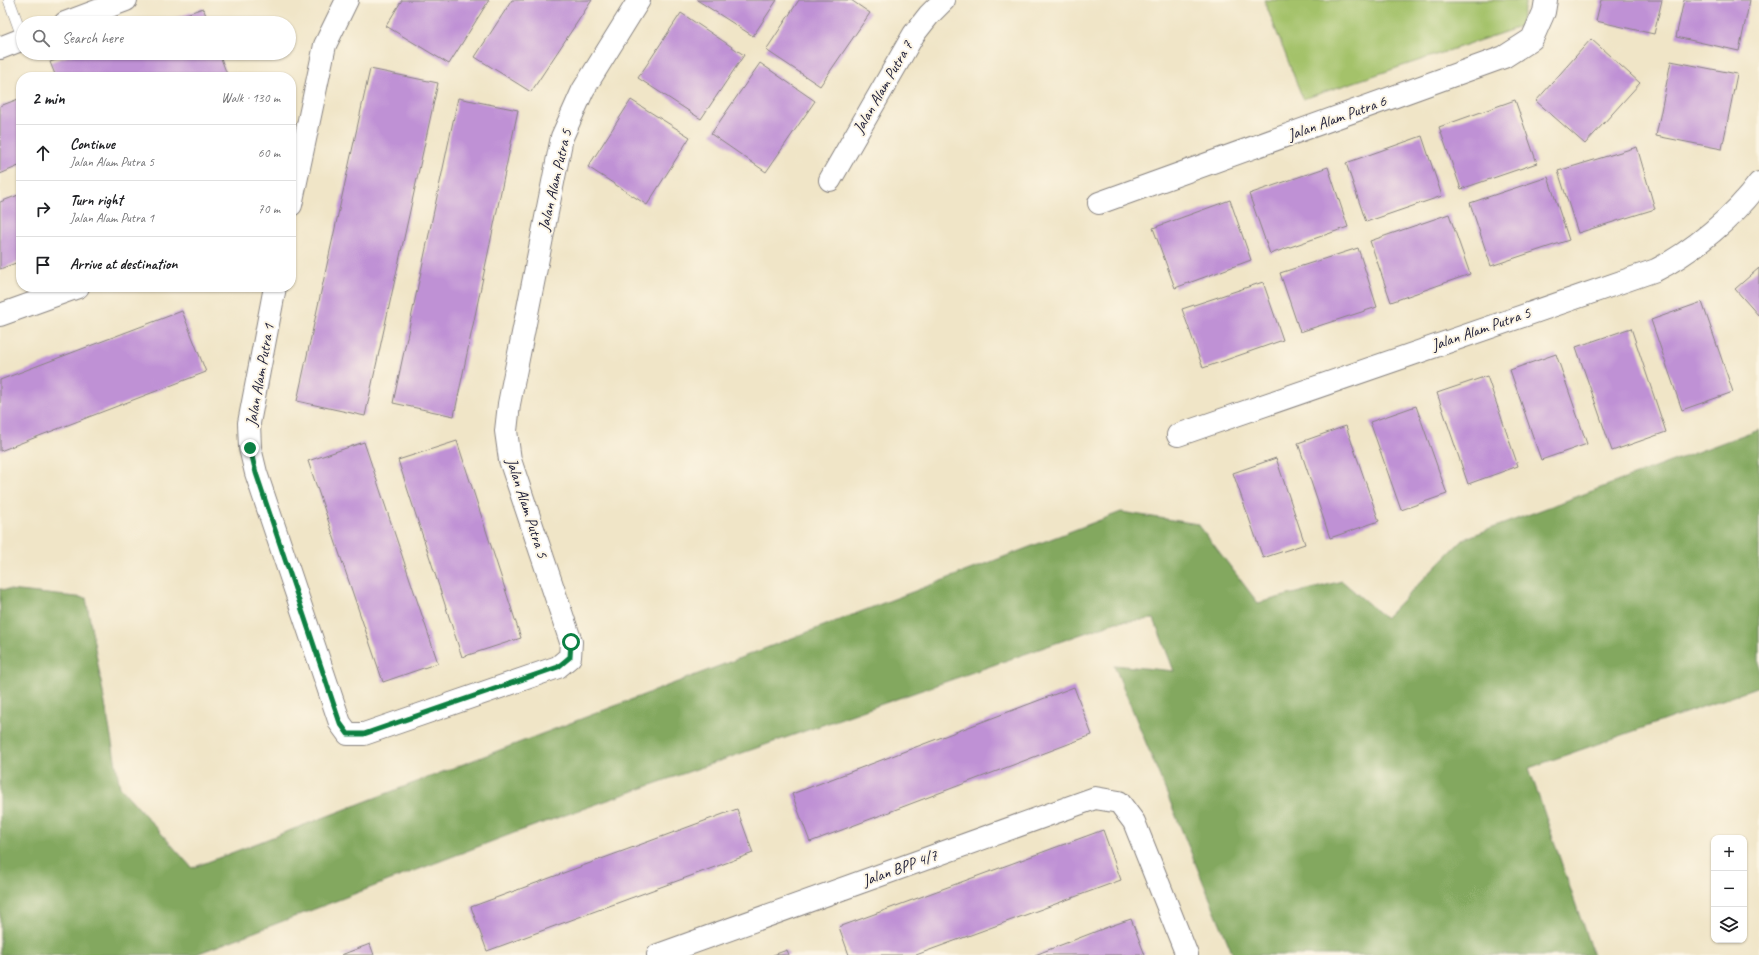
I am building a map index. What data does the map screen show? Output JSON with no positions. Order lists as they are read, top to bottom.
{
  "streets": {
    "street": [
      "Jalan Alam Putra 7",
      "Jalan Alam Putra 6",
      "Jalan Alam Putra 5",
      "Jalan Alam Putra 1",
      "Jalan BPP 4/7"
    ]
  },
  "crossings": [
    ["Jalan Alam Putra 5", "Jalan Alam Putra 1"]
  ],
  "page": {
    "search": "Search here",
    "heading": ["2 min", "Walk · 130 m"],
    "list": [
      ["Continue", "Jalan Alam Putra 5", "60 m"],
      ["Turn right", "Jalan Alam Putra 1", "70 m"],
      "Arrive at destination"
    ],
    "map_buttons": ["+", "−"]
  }
}
